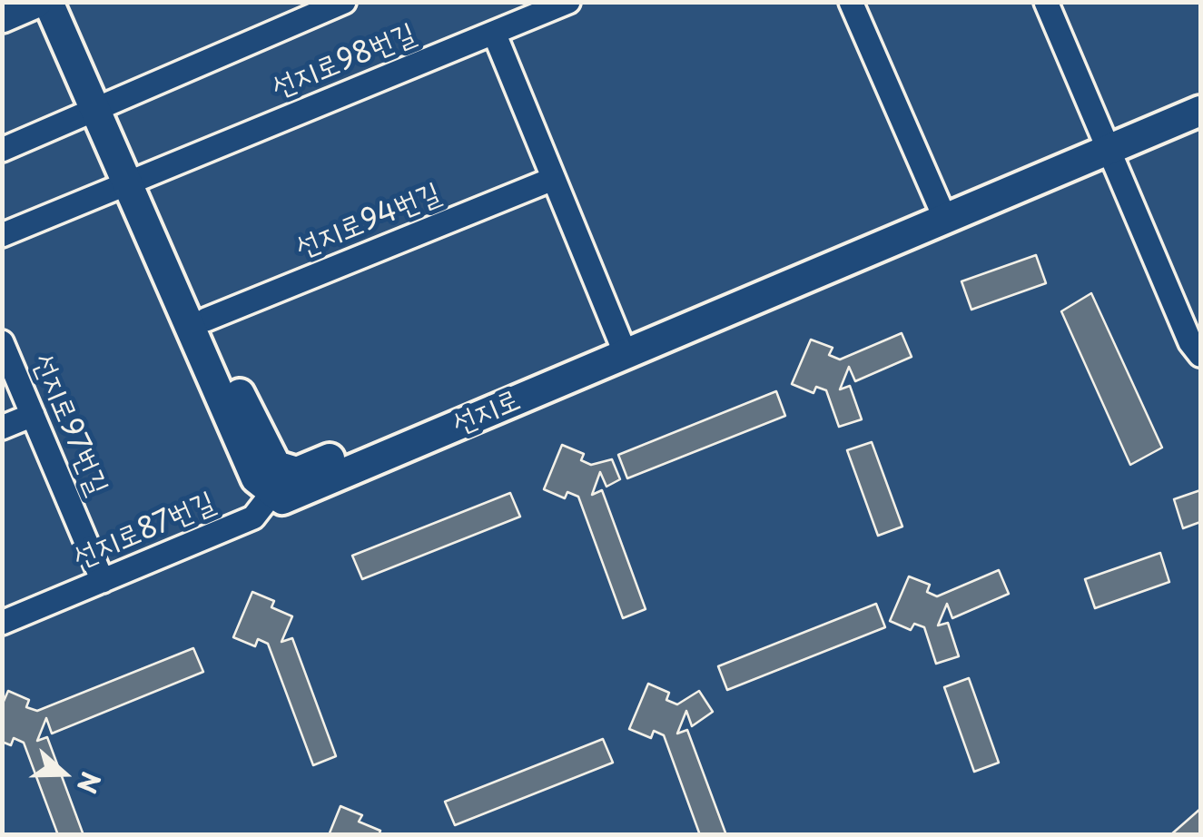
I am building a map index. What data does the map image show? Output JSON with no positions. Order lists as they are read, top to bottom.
{
  "streets": {
    "street": [
      "선지로98번길",
      "선지로94번길",
      "선지로",
      "선지로97번길",
      "선지로87번길"
    ]
  },
  "crossings": [
    ["선지로", "선지로87번길"],
    ["선지로97번길", "선지로87번길"]
  ],
  "north": "right"
}
